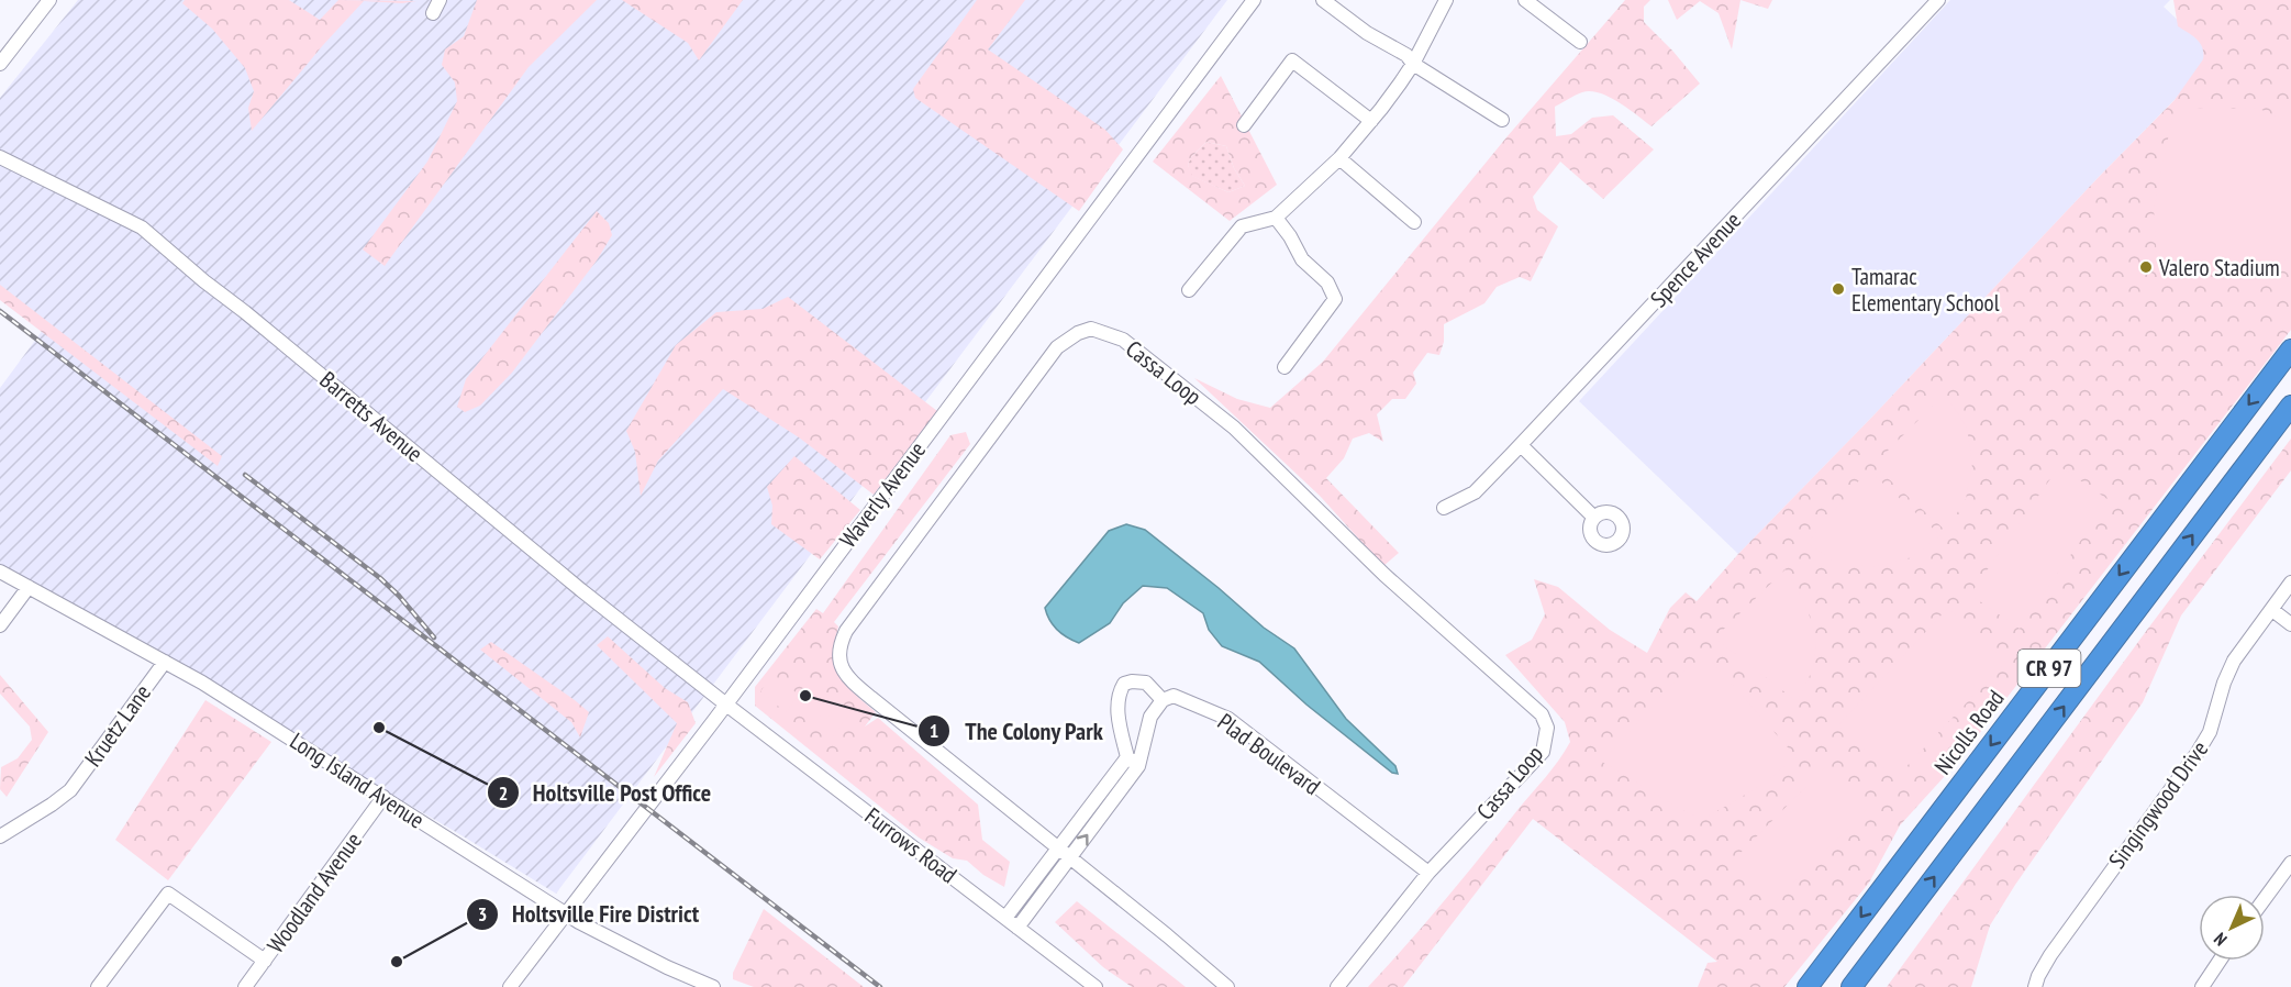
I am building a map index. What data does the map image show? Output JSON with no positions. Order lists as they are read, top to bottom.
{
  "streets": {
    "highway": ["CR 97", "Nicolls Road"],
    "street": [
      "Spence Avenue",
      "Cassa Loop",
      "Barretts Avenue",
      "Waverly Avenue",
      "Kruetz Lane",
      "Plad Boulevard",
      "Long Island Avenue",
      "Singingwood Drive",
      "Furrows Road",
      "Woodland Avenue"
    ]
  },
  "crossings": [
    ["Cassa Loop", "Plad Boulevard"],
    ["Barretts Avenue", "Waverly Avenue"],
    ["Barretts Avenue", "Furrows Road"],
    ["Waverly Avenue", "Long Island Avenue"],
    ["Waverly Avenue", "Furrows Road"],
    ["Kruetz Lane", "Long Island Avenue"],
    ["Long Island Avenue", "Woodland Avenue"]
  ],
  "places": [
    "Valero Stadium",
    "Tamarac Elementary School",
    "The Colony Park",
    "Holtsville Post Office",
    "Holtsville Fire District"
  ],
  "north": "bottom left"
}
